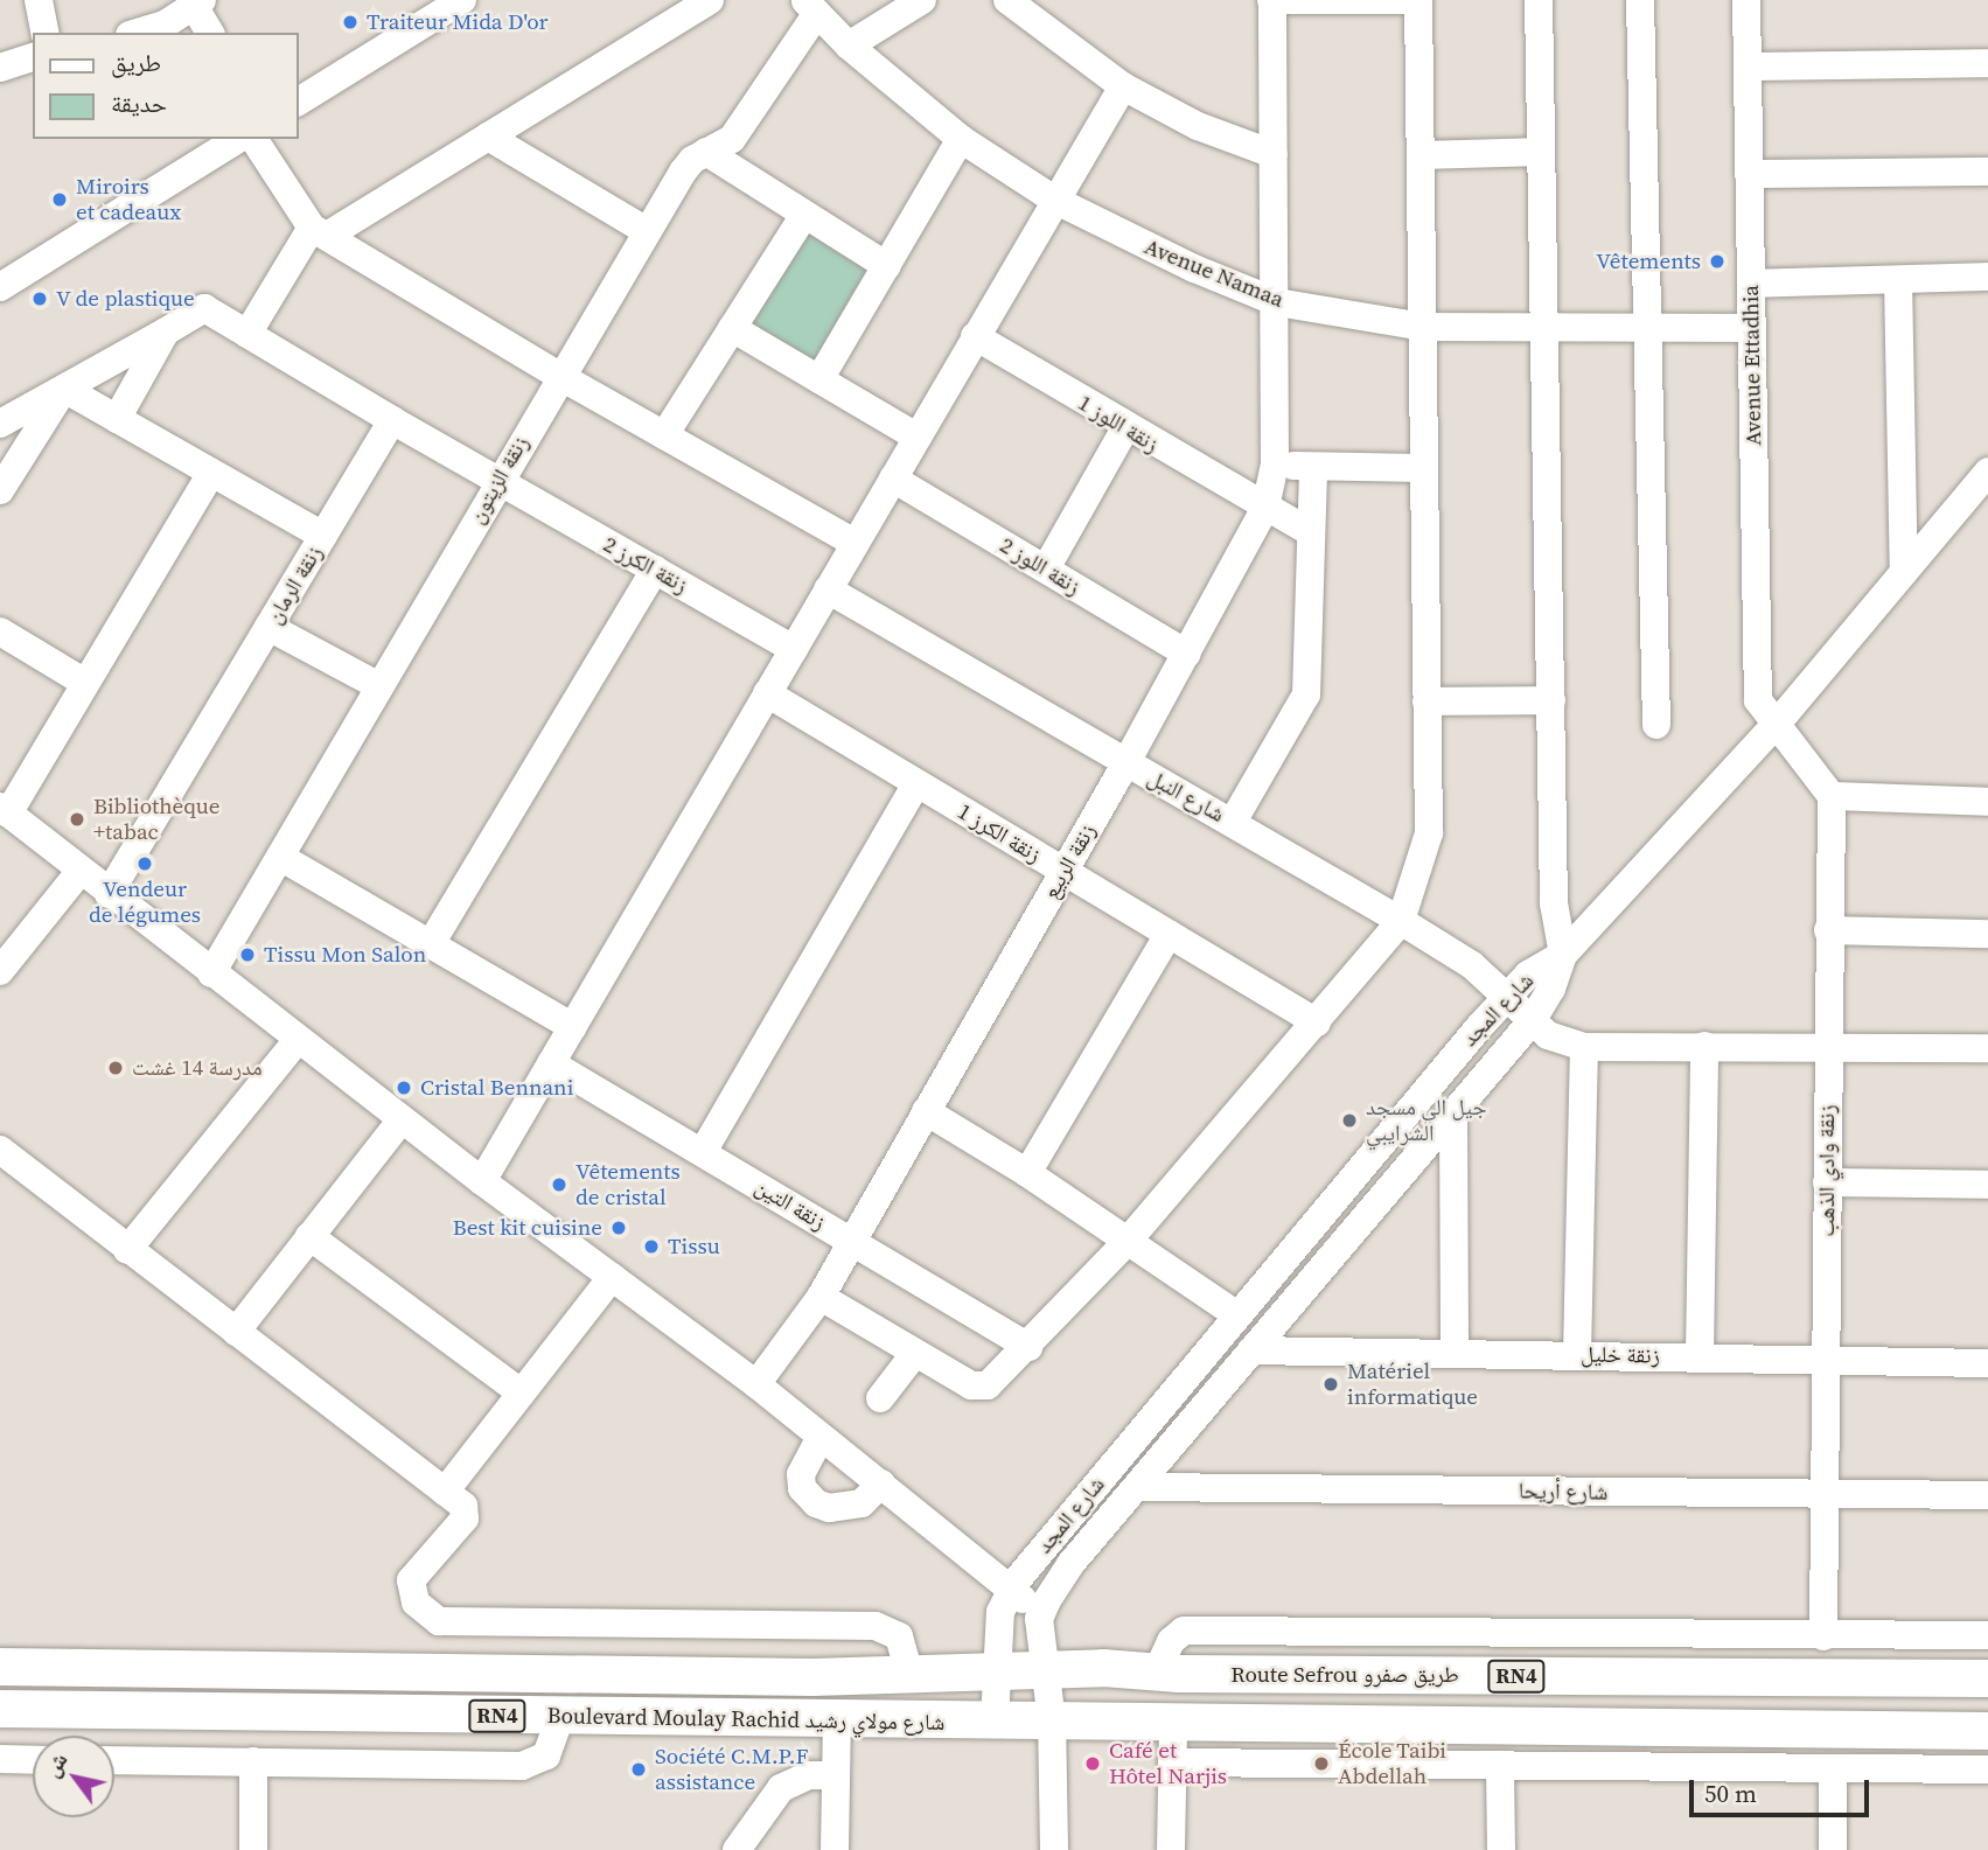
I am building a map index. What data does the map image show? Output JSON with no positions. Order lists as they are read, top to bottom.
{
  "streets": {
    "main road": ["Route Sefrou طريق صفرو", "RN4", "Boulevard Moulay Rachid شارع مولاي رشيد"],
    "street": [
      "Avenue Namaa",
      "Avenue Ettadhia",
      "زنقة اللوز 1",
      "زنقة الزيتون",
      "زنقة الكرز 2",
      "زنقة اللوز 2",
      "زنقة الرمان",
      "شارع النبل",
      "زنقة الكرز 1",
      "زنقة الربيع",
      "شارع المجد",
      "زنقة وادي الذهب",
      "زنقة التين",
      "زنقة خليل",
      "شارع أريحا"
    ]
  },
  "crossings": [
    ["Avenue Namaa", "Avenue Ettadhia"],
    ["Avenue Namaa", "زنقة الزيتون"],
    ["Avenue Namaa", "زنقة الربيع"],
    ["زنقة اللوز 1", "زنقة الربيع"],
    ["زنقة الزيتون", "زنقة الكرز 2"],
    ["زنقة الكرز 2", "زنقة الرمان"],
    ["زنقة اللوز 2", "زنقة الربيع"],
    ["شارع النبل", "زنقة الربيع"],
    ["شارع النبل", "شارع المجد"],
    ["شارع النبل", "زنقة وادي الذهب"],
    ["زنقة الكرز 1", "زنقة الربيع"],
    ["زنقة الربيع", "زنقة التين"],
    ["شارع المجد", "زنقة خليل"],
    ["شارع المجد", "شارع أريحا"],
    ["شارع المجد", "Boulevard Moulay Rachid شارع مولاي رشيد"],
    ["زنقة وادي الذهب", "زنقة خليل"],
    ["زنقة وادي الذهب", "شارع أريحا"],
    ["Route Sefrou طريق صفرو", "Boulevard Moulay Rachid شارع مولاي رشيد"],
    ["RN4", "Boulevard Moulay Rachid شارع مولاي رشيد"]
  ],
  "places": [
    "Traiteur Mida D'or",
    "Miroirs et cadeaux",
    "Vêtements",
    "V de plastique",
    "Bibliothèque +tabac",
    "Vendeur de légumes",
    "Tissu Mon Salon",
    "مدرسة 14 غشت",
    "Cristal Bennani",
    "جيل الي مسجد الشرايبي",
    "Vêtements de cristal",
    "Best kit cuisine",
    "Tissu",
    "Matériel informatique",
    "Café et Hôtel Narjis",
    "École Taibi Abdellah",
    "Société C.M.P.F assistance"
  ],
  "legend": ["طريق", "حديقة"],
  "scale_bar": "50 m",
  "north": "top left"
}
